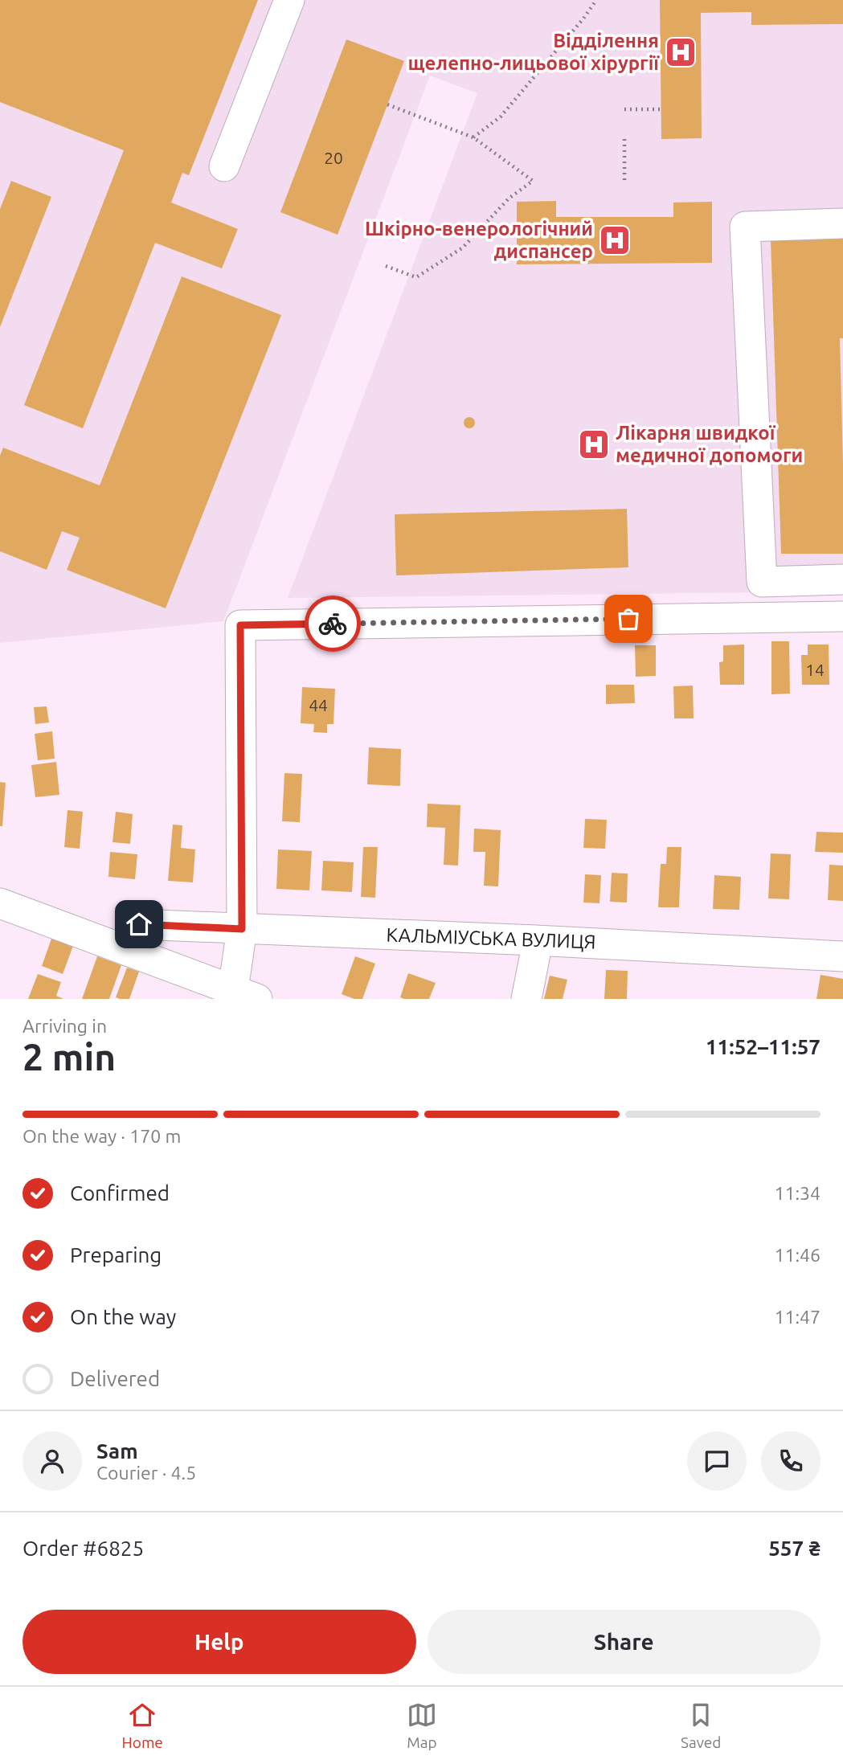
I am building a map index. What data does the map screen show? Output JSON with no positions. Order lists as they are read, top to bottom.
{
  "streets": {
    "street": ["КАЛЬМІУСЬКА ВУЛИЦЯ"]
  },
  "places": {
    "hospital": ["Відділення щелепно-лицьової хірургії", "Шкірно-венерологічний диспансер", "Лікарня швидкої медичної допомоги"]
  },
  "house_numbers": ["20", "14", "44"],
  "page": {
    "heading": ["2 min", "Arriving in", "11:52–11:57"],
    "panel": [
      "Sam",
      "Courier · 4.5",
      "Order #6825",
      "557 ₴"
    ],
    "bar": "On the way · 170 m",
    "list": [
      ["Confirmed", "11:34"],
      ["Preparing", "11:46"],
      ["On the way", "11:47"],
      "Delivered"
    ],
    "buttons": ["Help", "Share"],
    "tabs": ["Home", "Map", "Saved"]
  }
}
